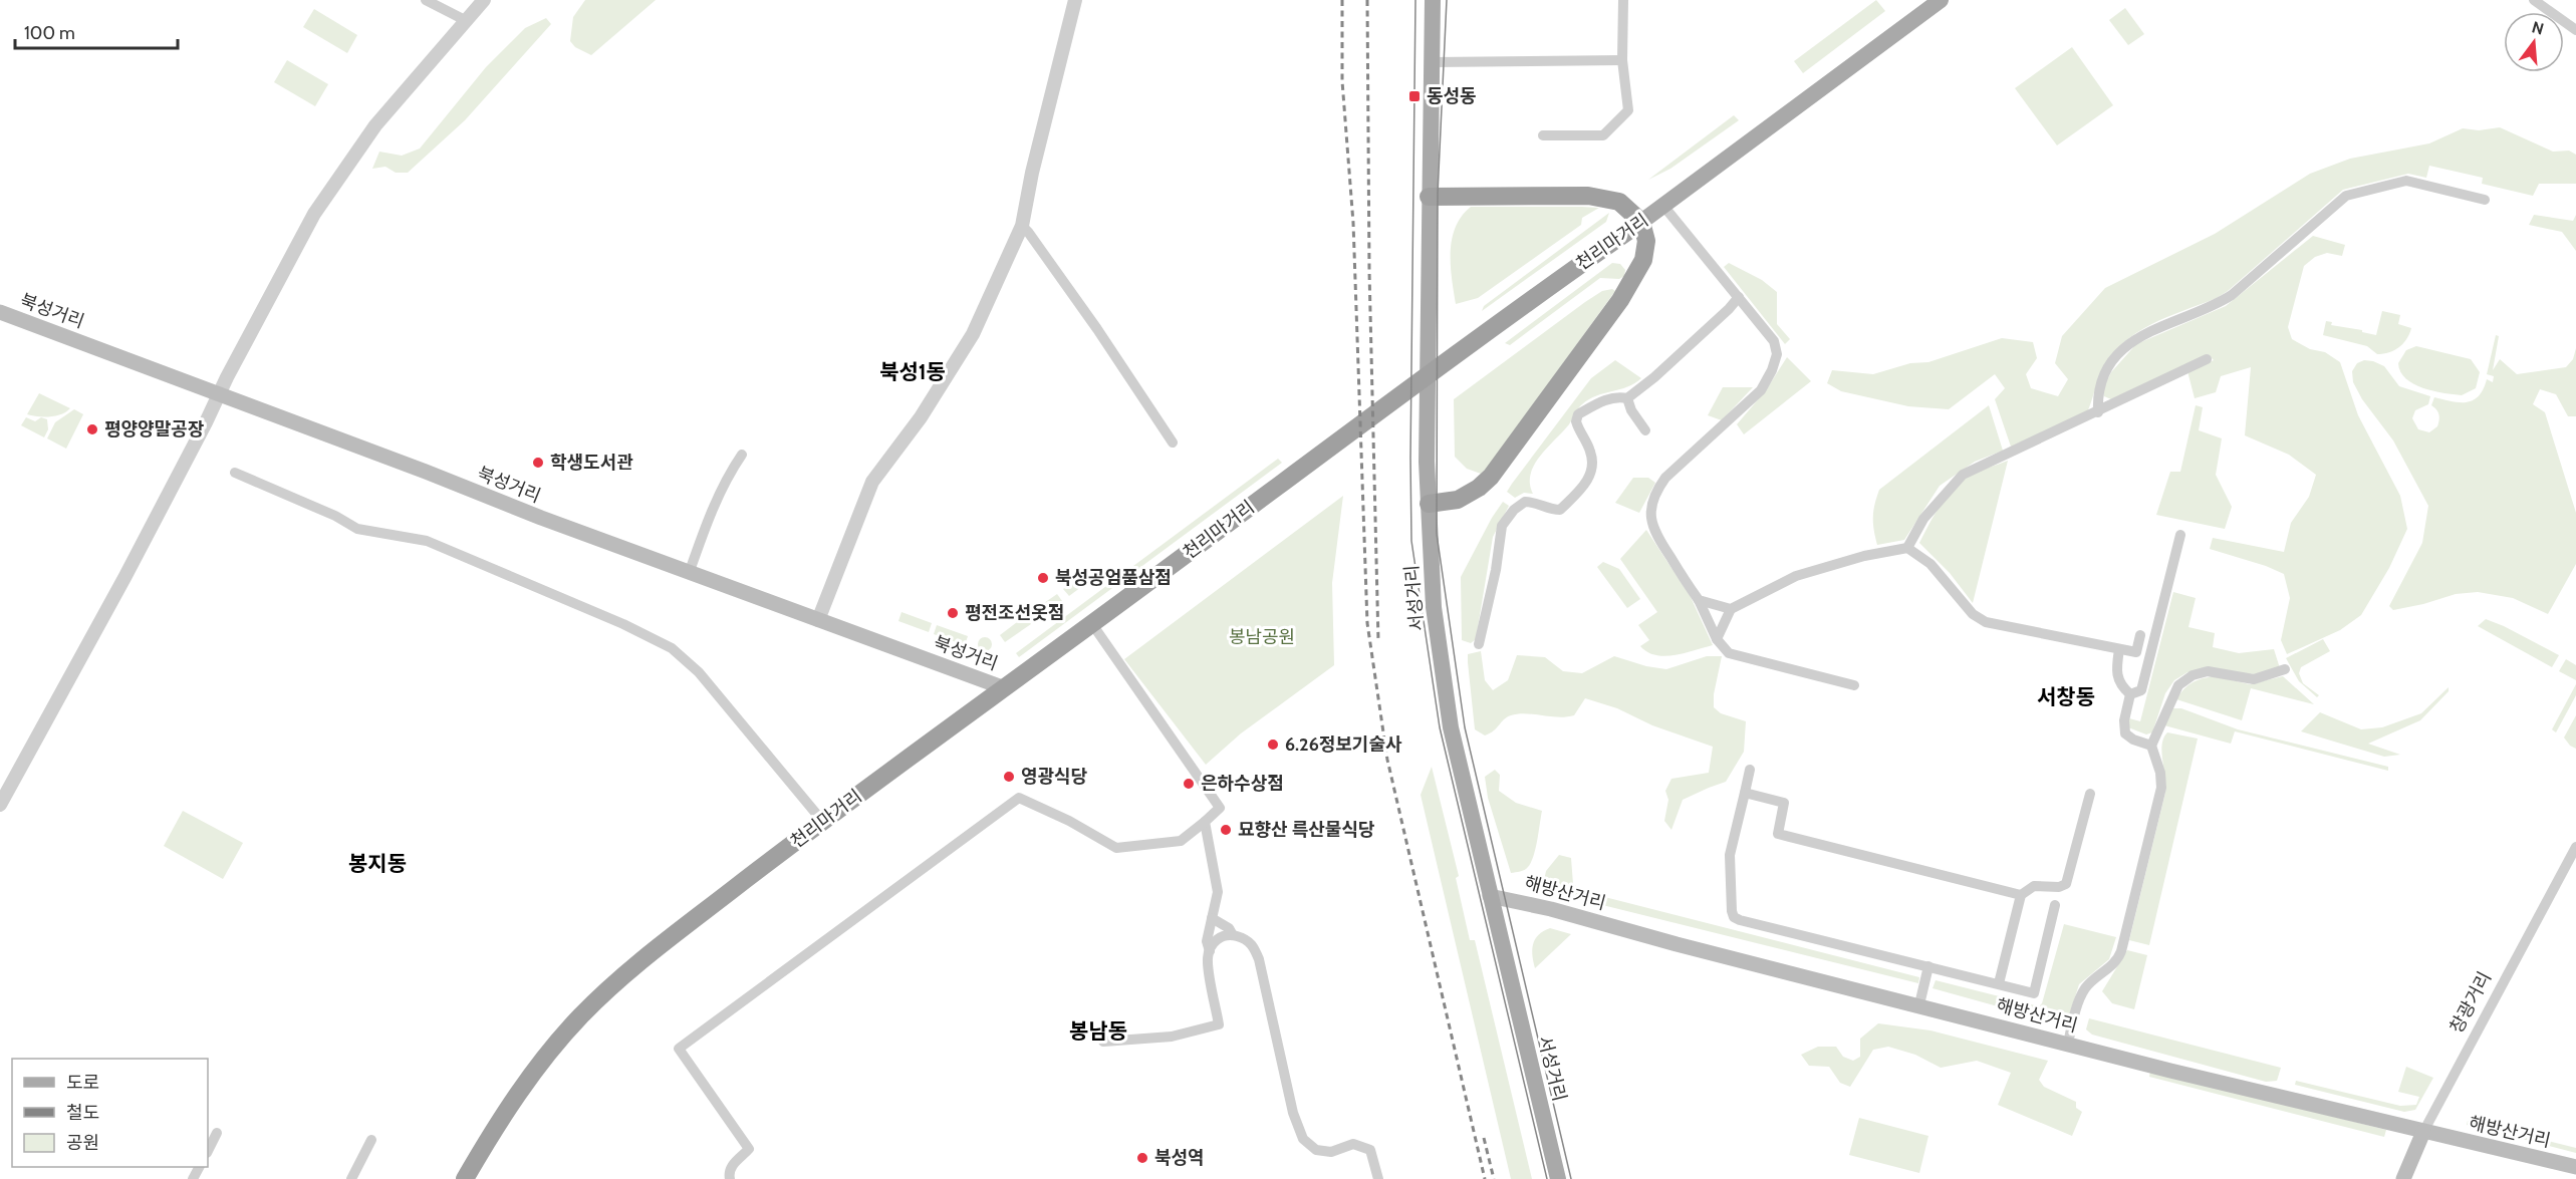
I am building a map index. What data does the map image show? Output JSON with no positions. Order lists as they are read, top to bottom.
{
  "streets": {
    "highway": ["천리마거리"],
    "main road": [
      "북성거리",
      "서성거리",
      "해방산거리",
      "창광거리"
    ]
  },
  "crossings": [
    ["천리마거리", "북성거리"],
    ["서성거리", "해방산거리"],
    ["해방산거리", "창광거리"]
  ],
  "districts": [
    "북성1동",
    "서창동",
    "봉지동",
    "봉남동"
  ],
  "parks": ["봉남공원"],
  "places": {
    "transit": ["동성동"],
    "other": [
      "평양양말공장",
      "학생도서관",
      "북성공엄품삼점",
      "평전조선옷점",
      "6.26정보기술사",
      "영광식당",
      "은하수상점",
      "묘향산 륵산물식당",
      "북성역"
    ]
  },
  "legend": ["도로", "철도", "공원"],
  "scale_bar": "100 m",
  "north": "top"
}
